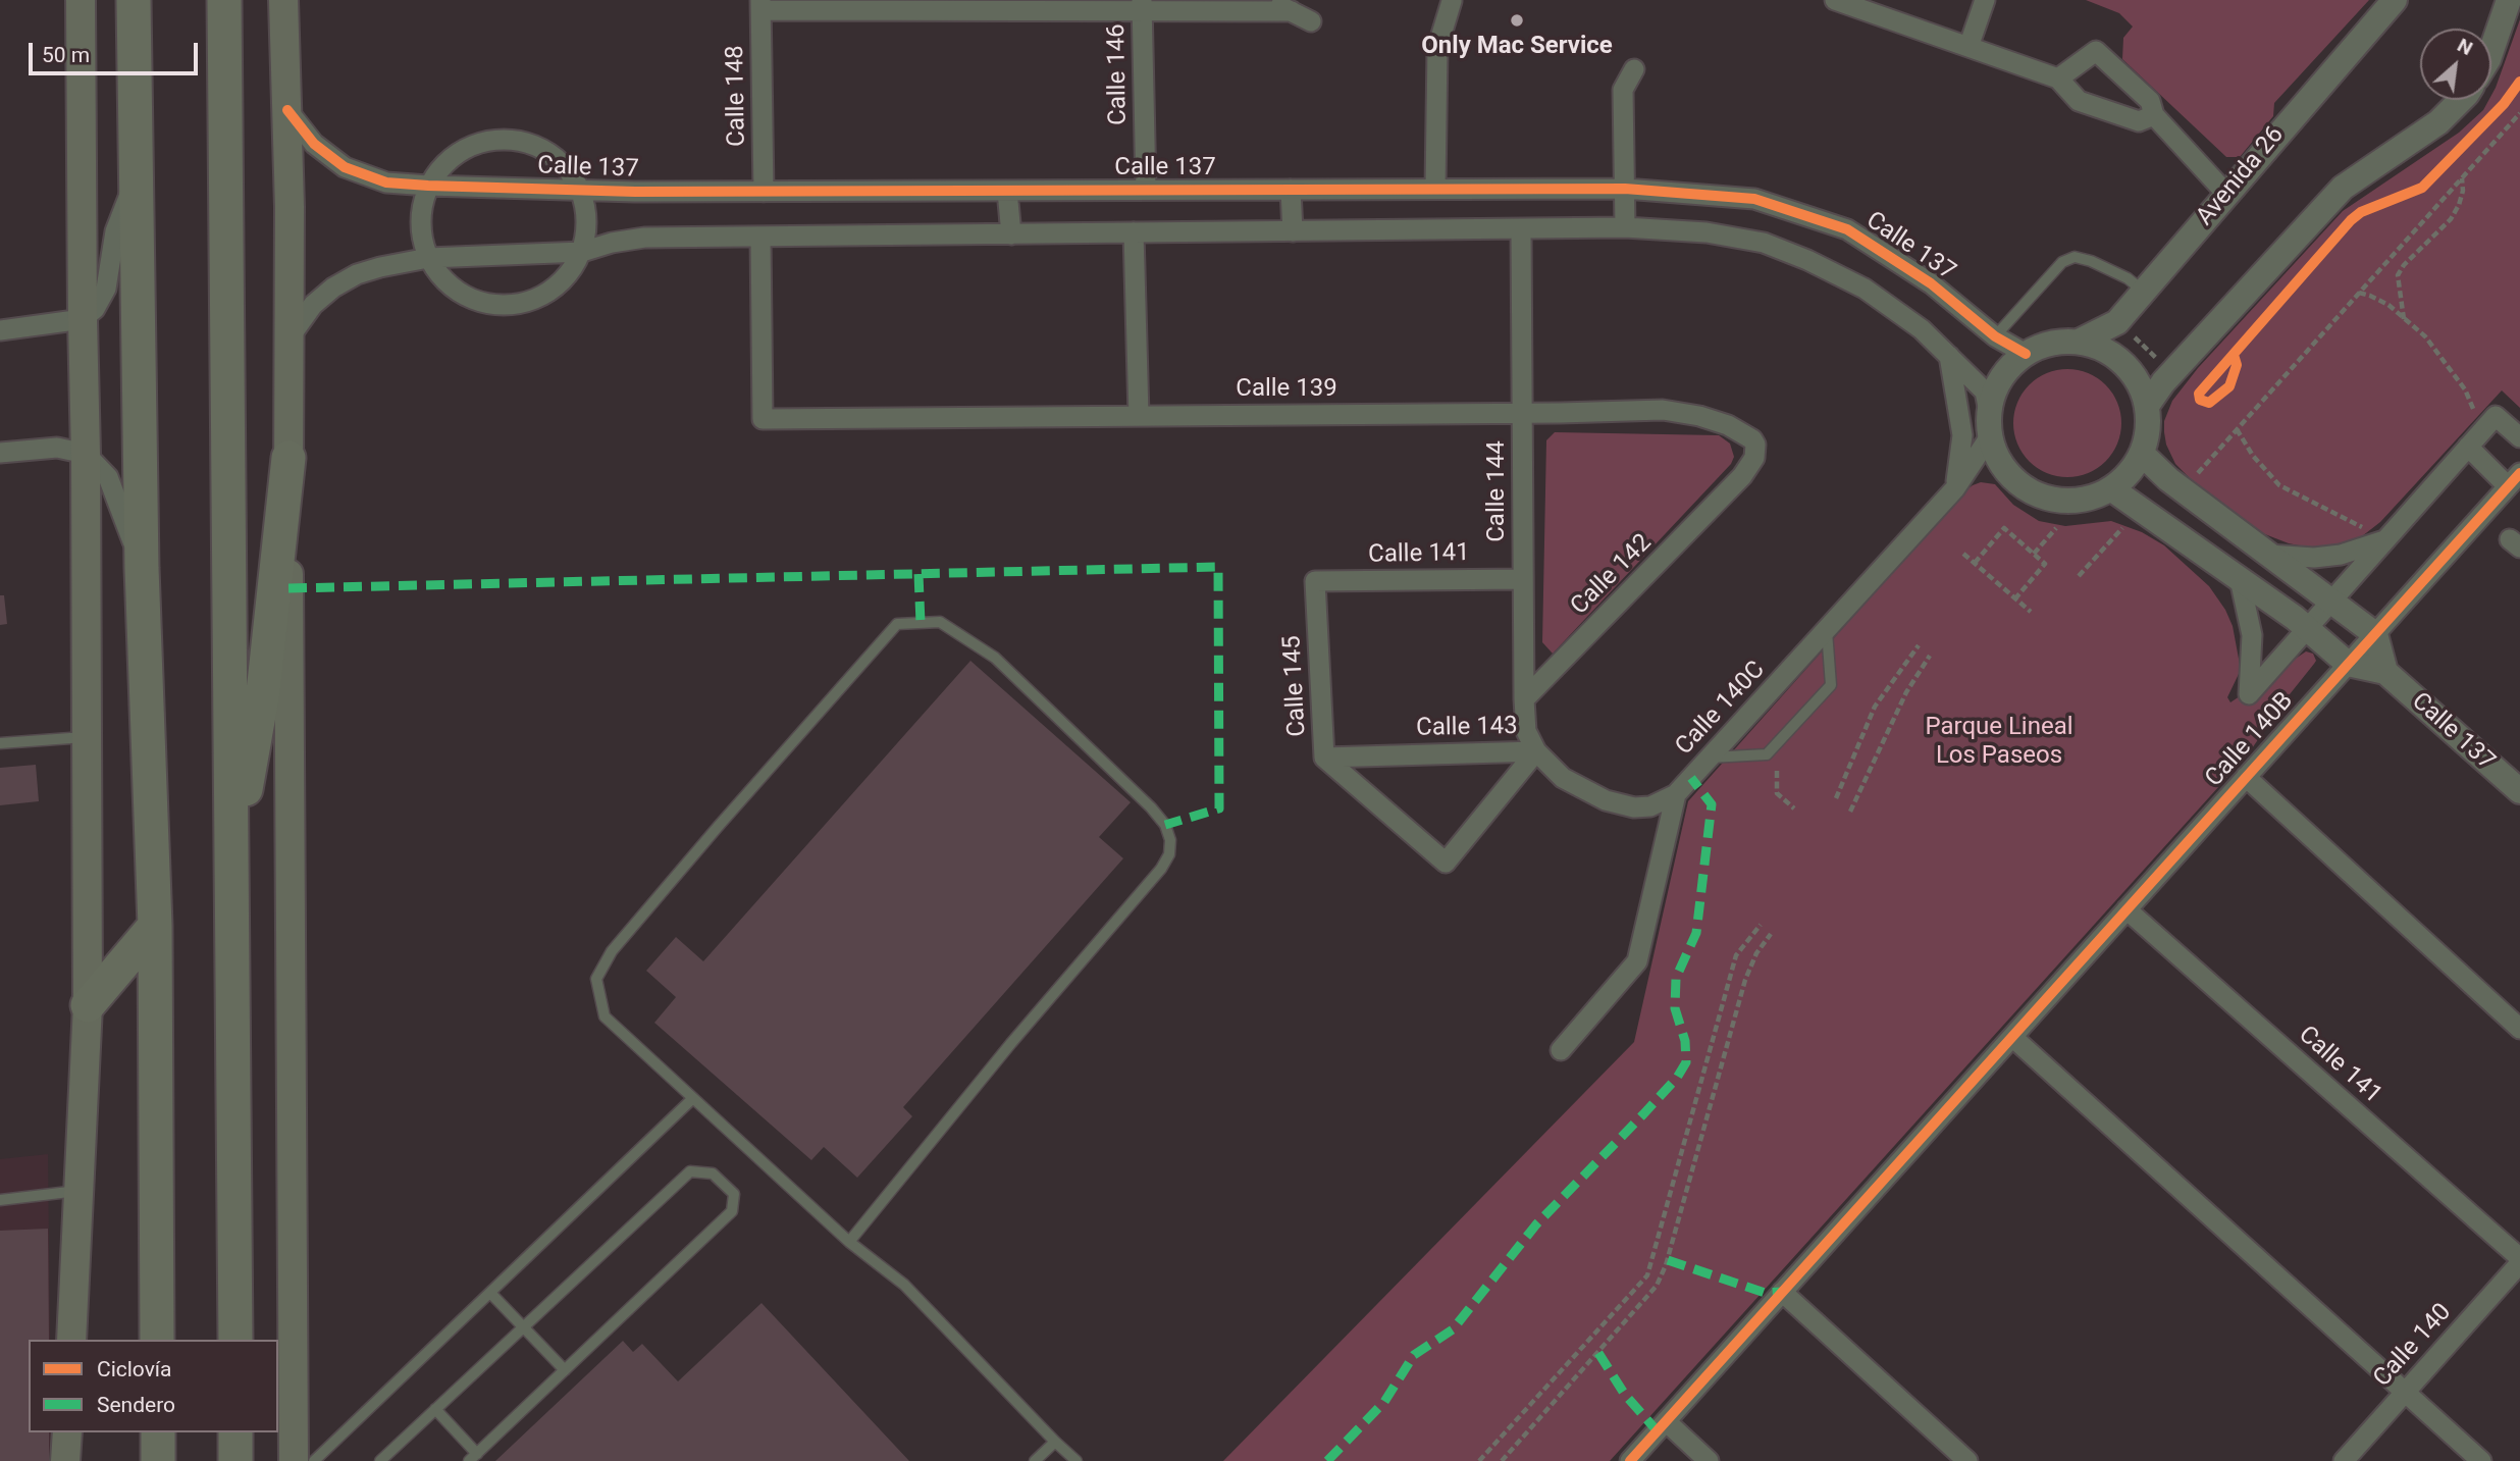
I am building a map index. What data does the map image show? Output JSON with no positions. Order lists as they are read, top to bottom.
{
  "streets": {
    "street": [
      "Calle 146",
      "Calle 148",
      "Calle 137",
      "Avenida 26",
      "Calle 139",
      "Calle 144",
      "Calle 141",
      "Calle 142",
      "Calle 145",
      "Calle 140C",
      "Calle 143",
      "Calle 140B",
      "Calle 140"
    ]
  },
  "crossings": [
    ["Calle 146", "Calle 137"],
    ["Calle 148", "Calle 137"],
    ["Calle 137", "Avenida 26"],
    ["Calle 137", "Calle 140C"],
    ["Calle 137", "Calle 140B"],
    ["Avenida 26", "Calle 140C"],
    ["Calle 139", "Calle 144"],
    ["Calle 139", "Calle 142"],
    ["Calle 144", "Calle 141"],
    ["Calle 144", "Calle 142"],
    ["Calle 144", "Calle 145"],
    ["Calle 144", "Calle 143"],
    ["Calle 141", "Calle 145"],
    ["Calle 141", "Calle 140B"],
    ["Calle 141", "Calle 140"],
    ["Calle 145", "Calle 143"],
    ["Calle 140C", "Calle 143"]
  ],
  "parks": ["Parque Lineal Los Paseos"],
  "places": ["Only Mac Service"],
  "legend": ["Ciclovía", "Sendero"],
  "scale_bar": "50 m",
  "north": "top right"
}
